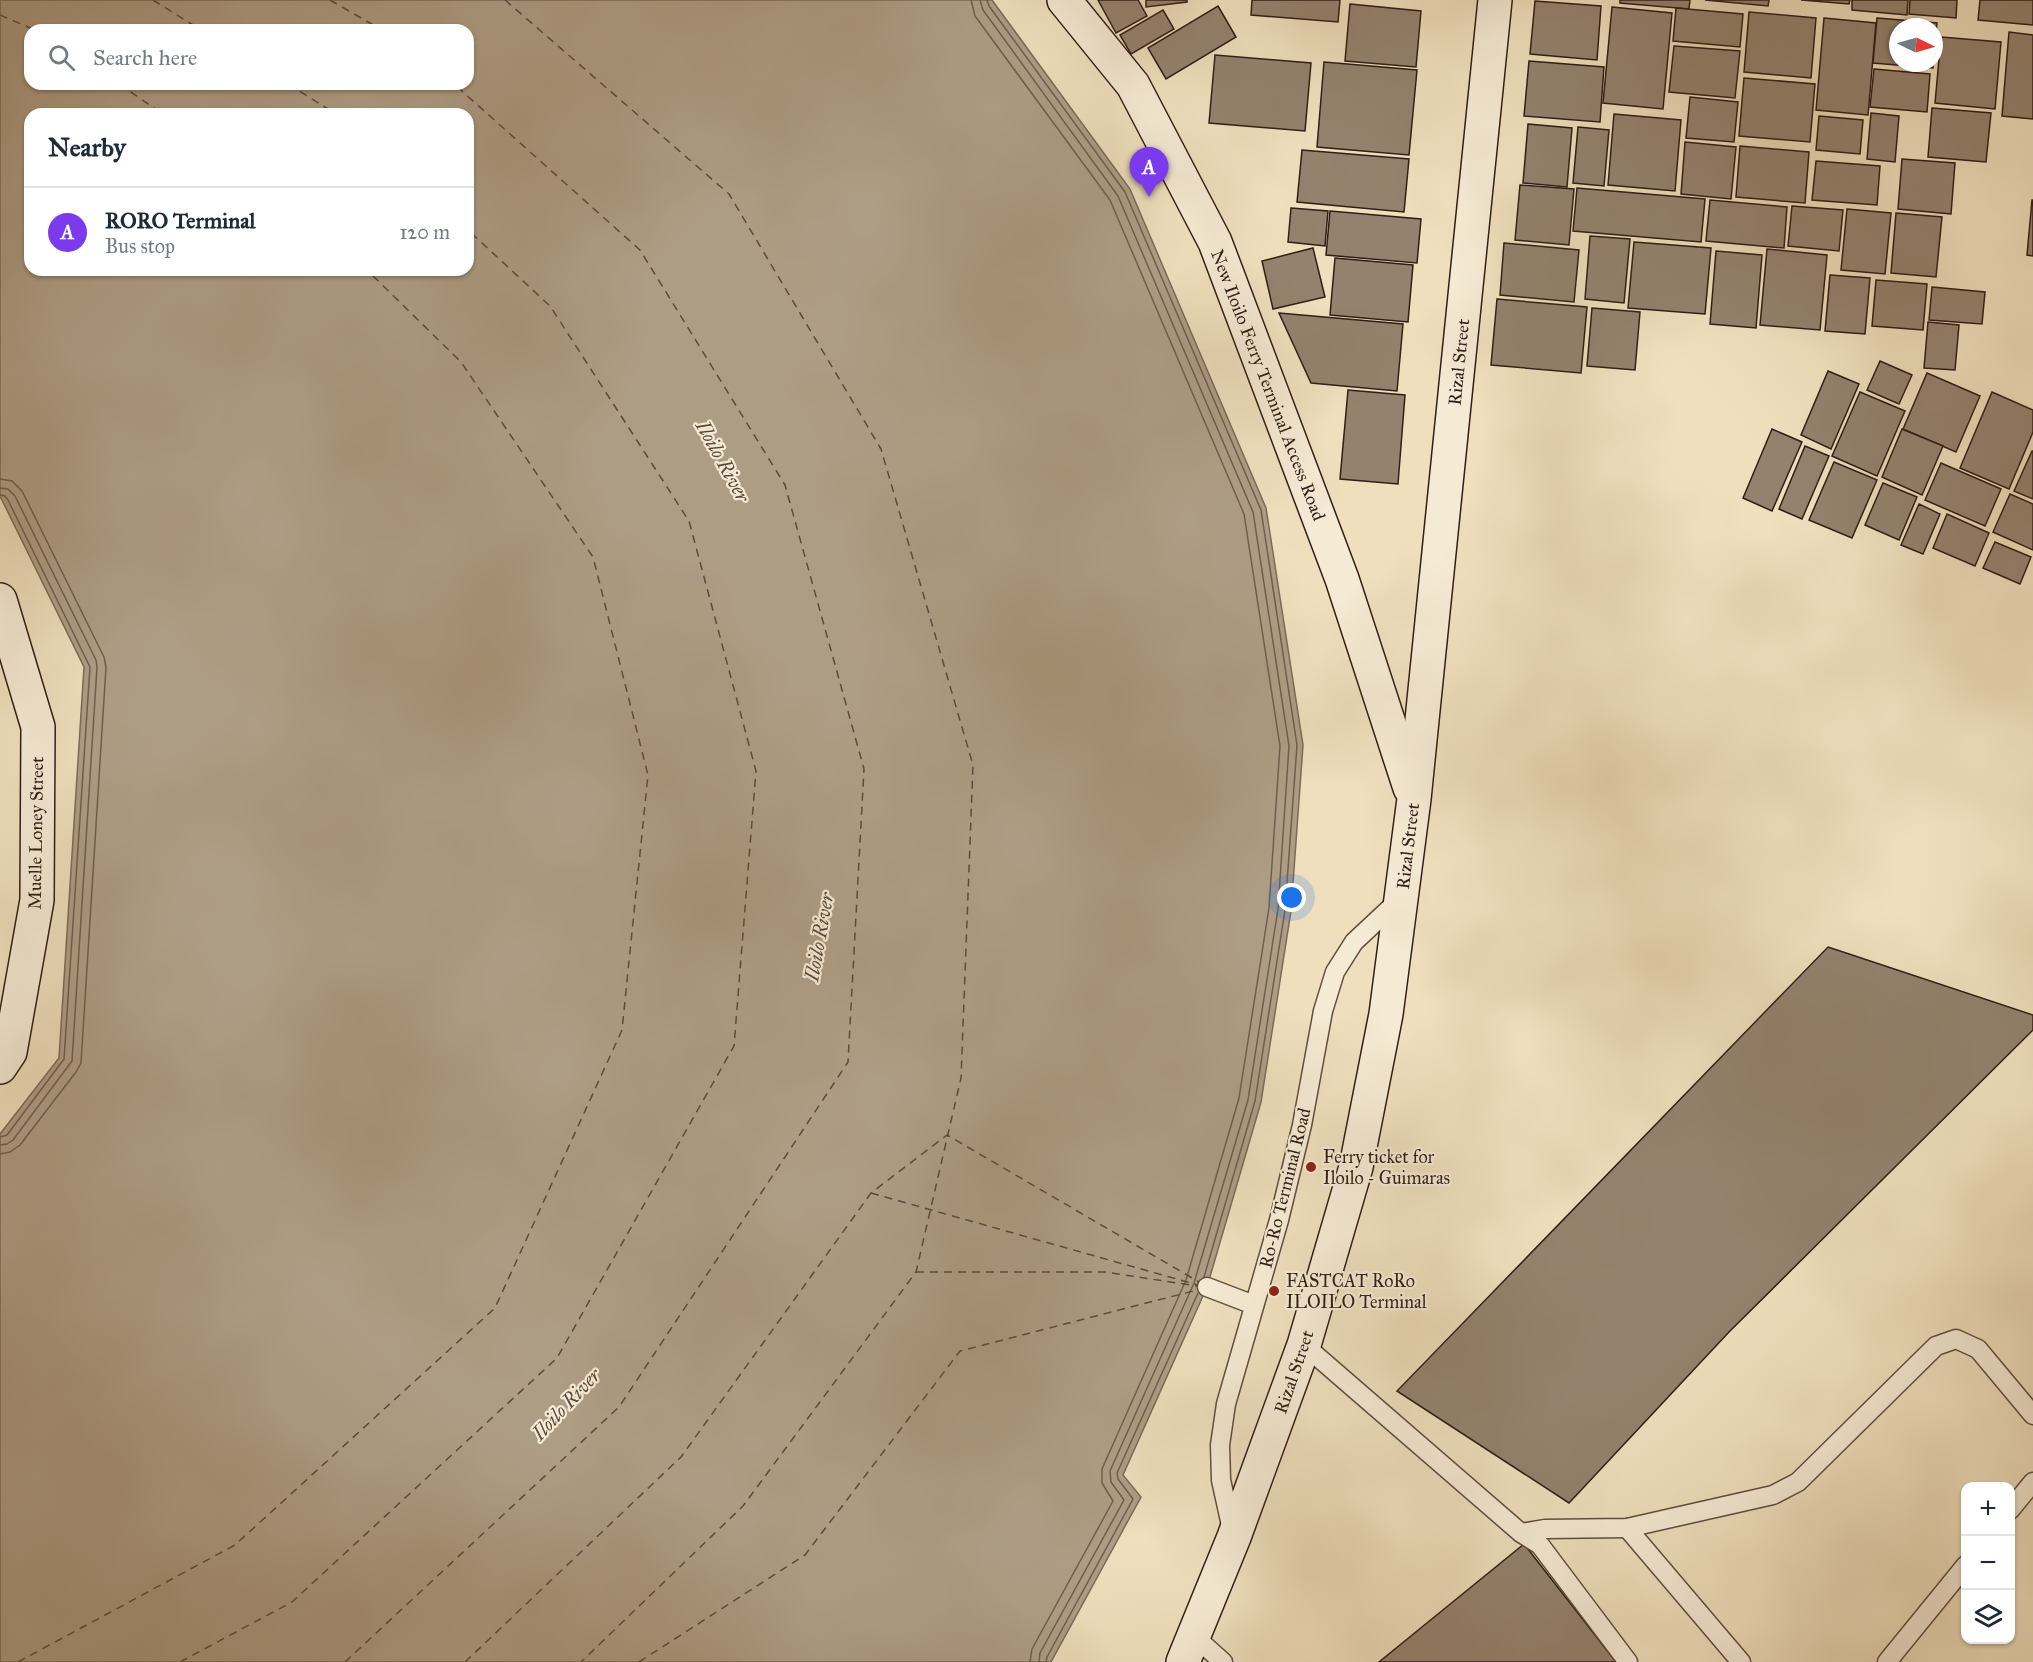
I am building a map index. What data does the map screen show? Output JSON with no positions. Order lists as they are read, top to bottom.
{
  "streets": {
    "main road": ["Rizal Street", "New Iloilo Ferry Terminal Access Road", "Muelle Loney Street"],
    "lane": ["Ro-Ro Terminal Road"]
  },
  "crossings": [
    ["Rizal Street", "New Iloilo Ferry Terminal Access Road"],
    ["Rizal Street", "Ro-Ro Terminal Road"]
  ],
  "water": ["Iloilo River"],
  "places": ["Ferry ticket for Iloilo - Guimaras", "FASTCAT RoRo ILOILO Terminal"],
  "north": "right",
  "page": {
    "search": "Search here",
    "heading": "Nearby",
    "pins": "A",
    "list": [
      {
        "mark": "A",
        "name": "RORO Terminal",
        "note": "Bus stop",
        "value": "120 m"
      }
    ],
    "map_buttons": ["+", "−"]
  }
}
